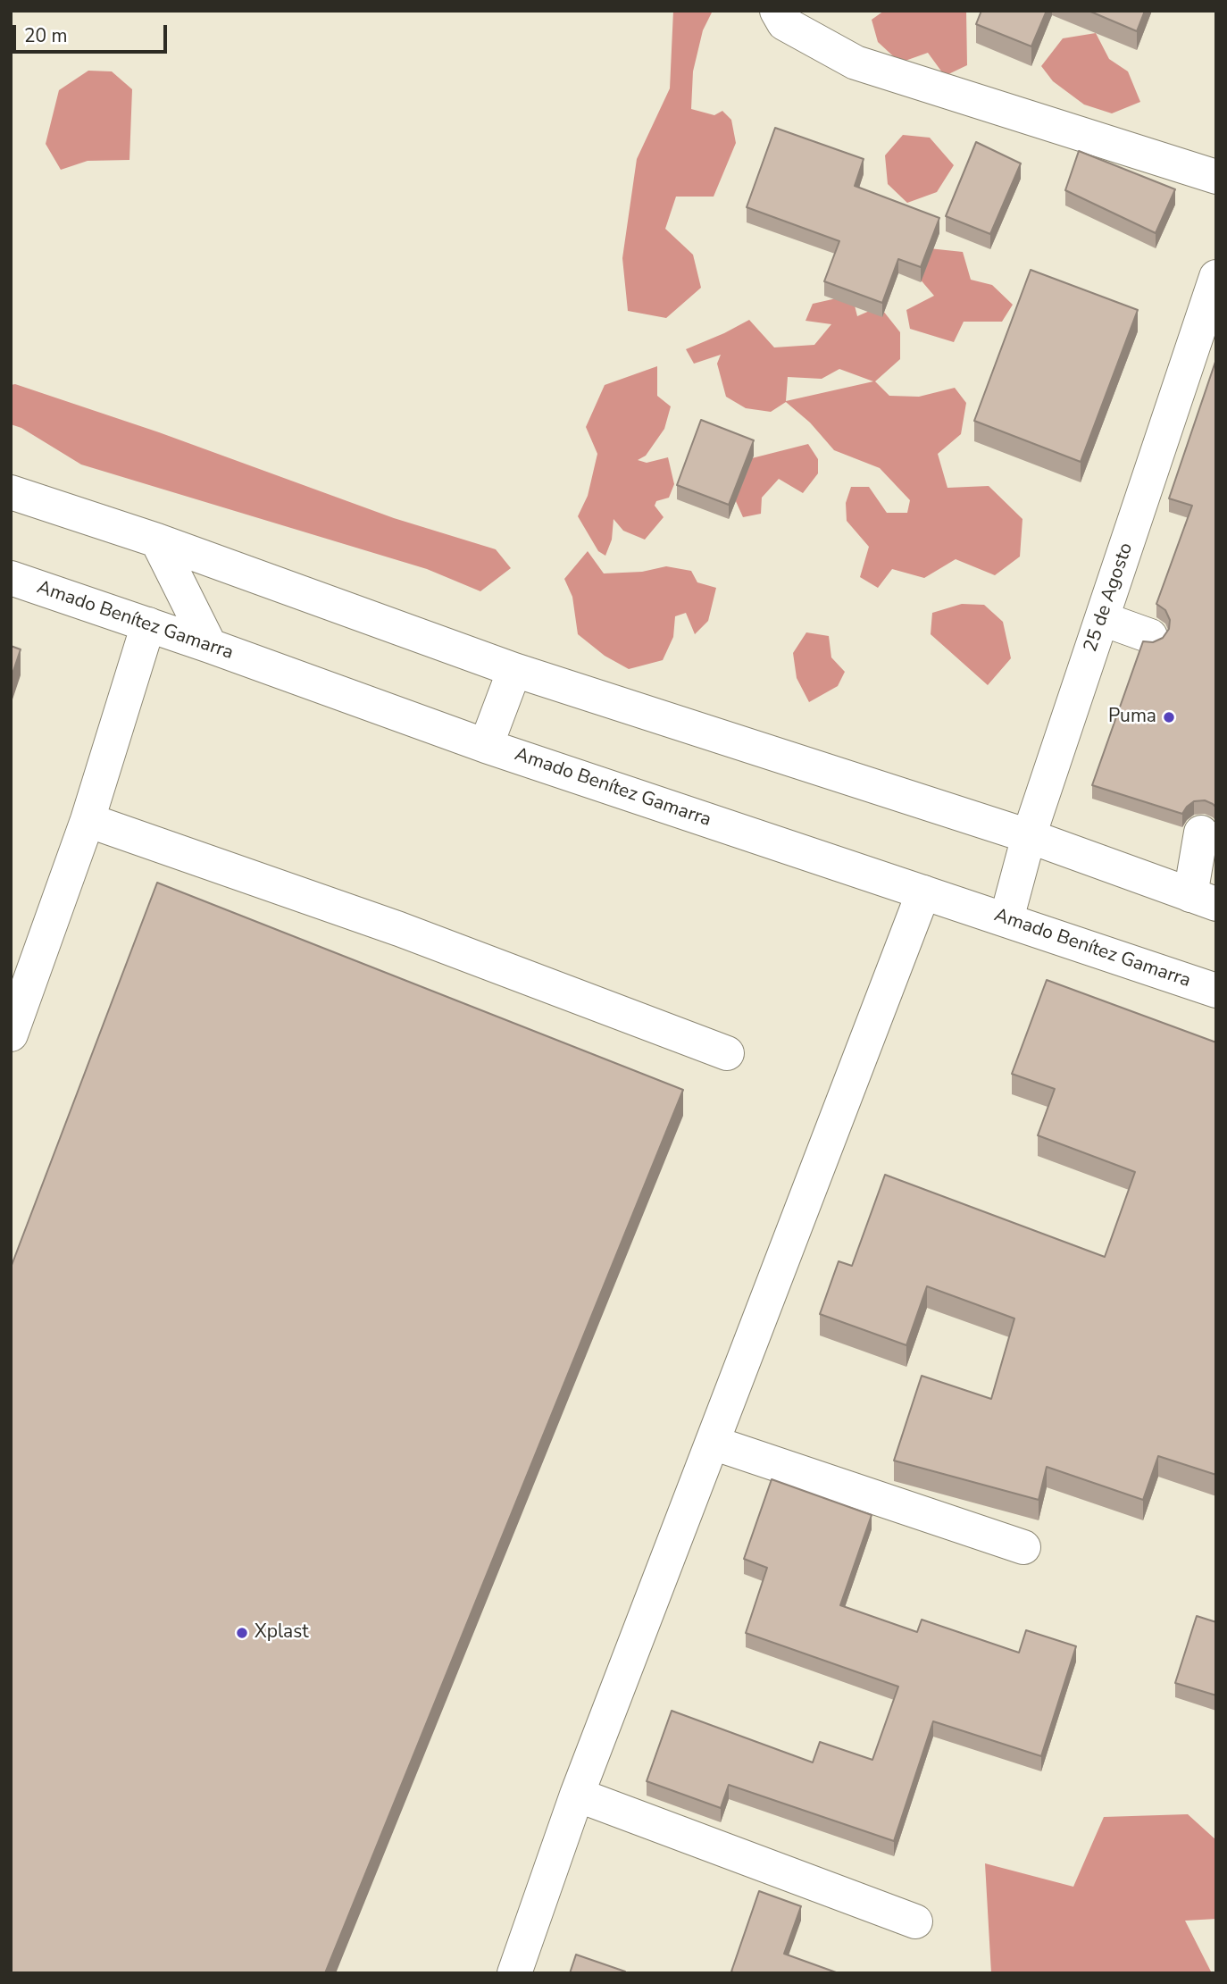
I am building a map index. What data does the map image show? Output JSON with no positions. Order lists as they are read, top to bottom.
{
  "streets": {
    "street": ["25 de Agosto", "Amado Benítez Gamarra"]
  },
  "crossings": [
    ["25 de Agosto", "Amado Benítez Gamarra"]
  ],
  "places": ["Puma", "Xplast"],
  "scale_bar": "20 m"
}
